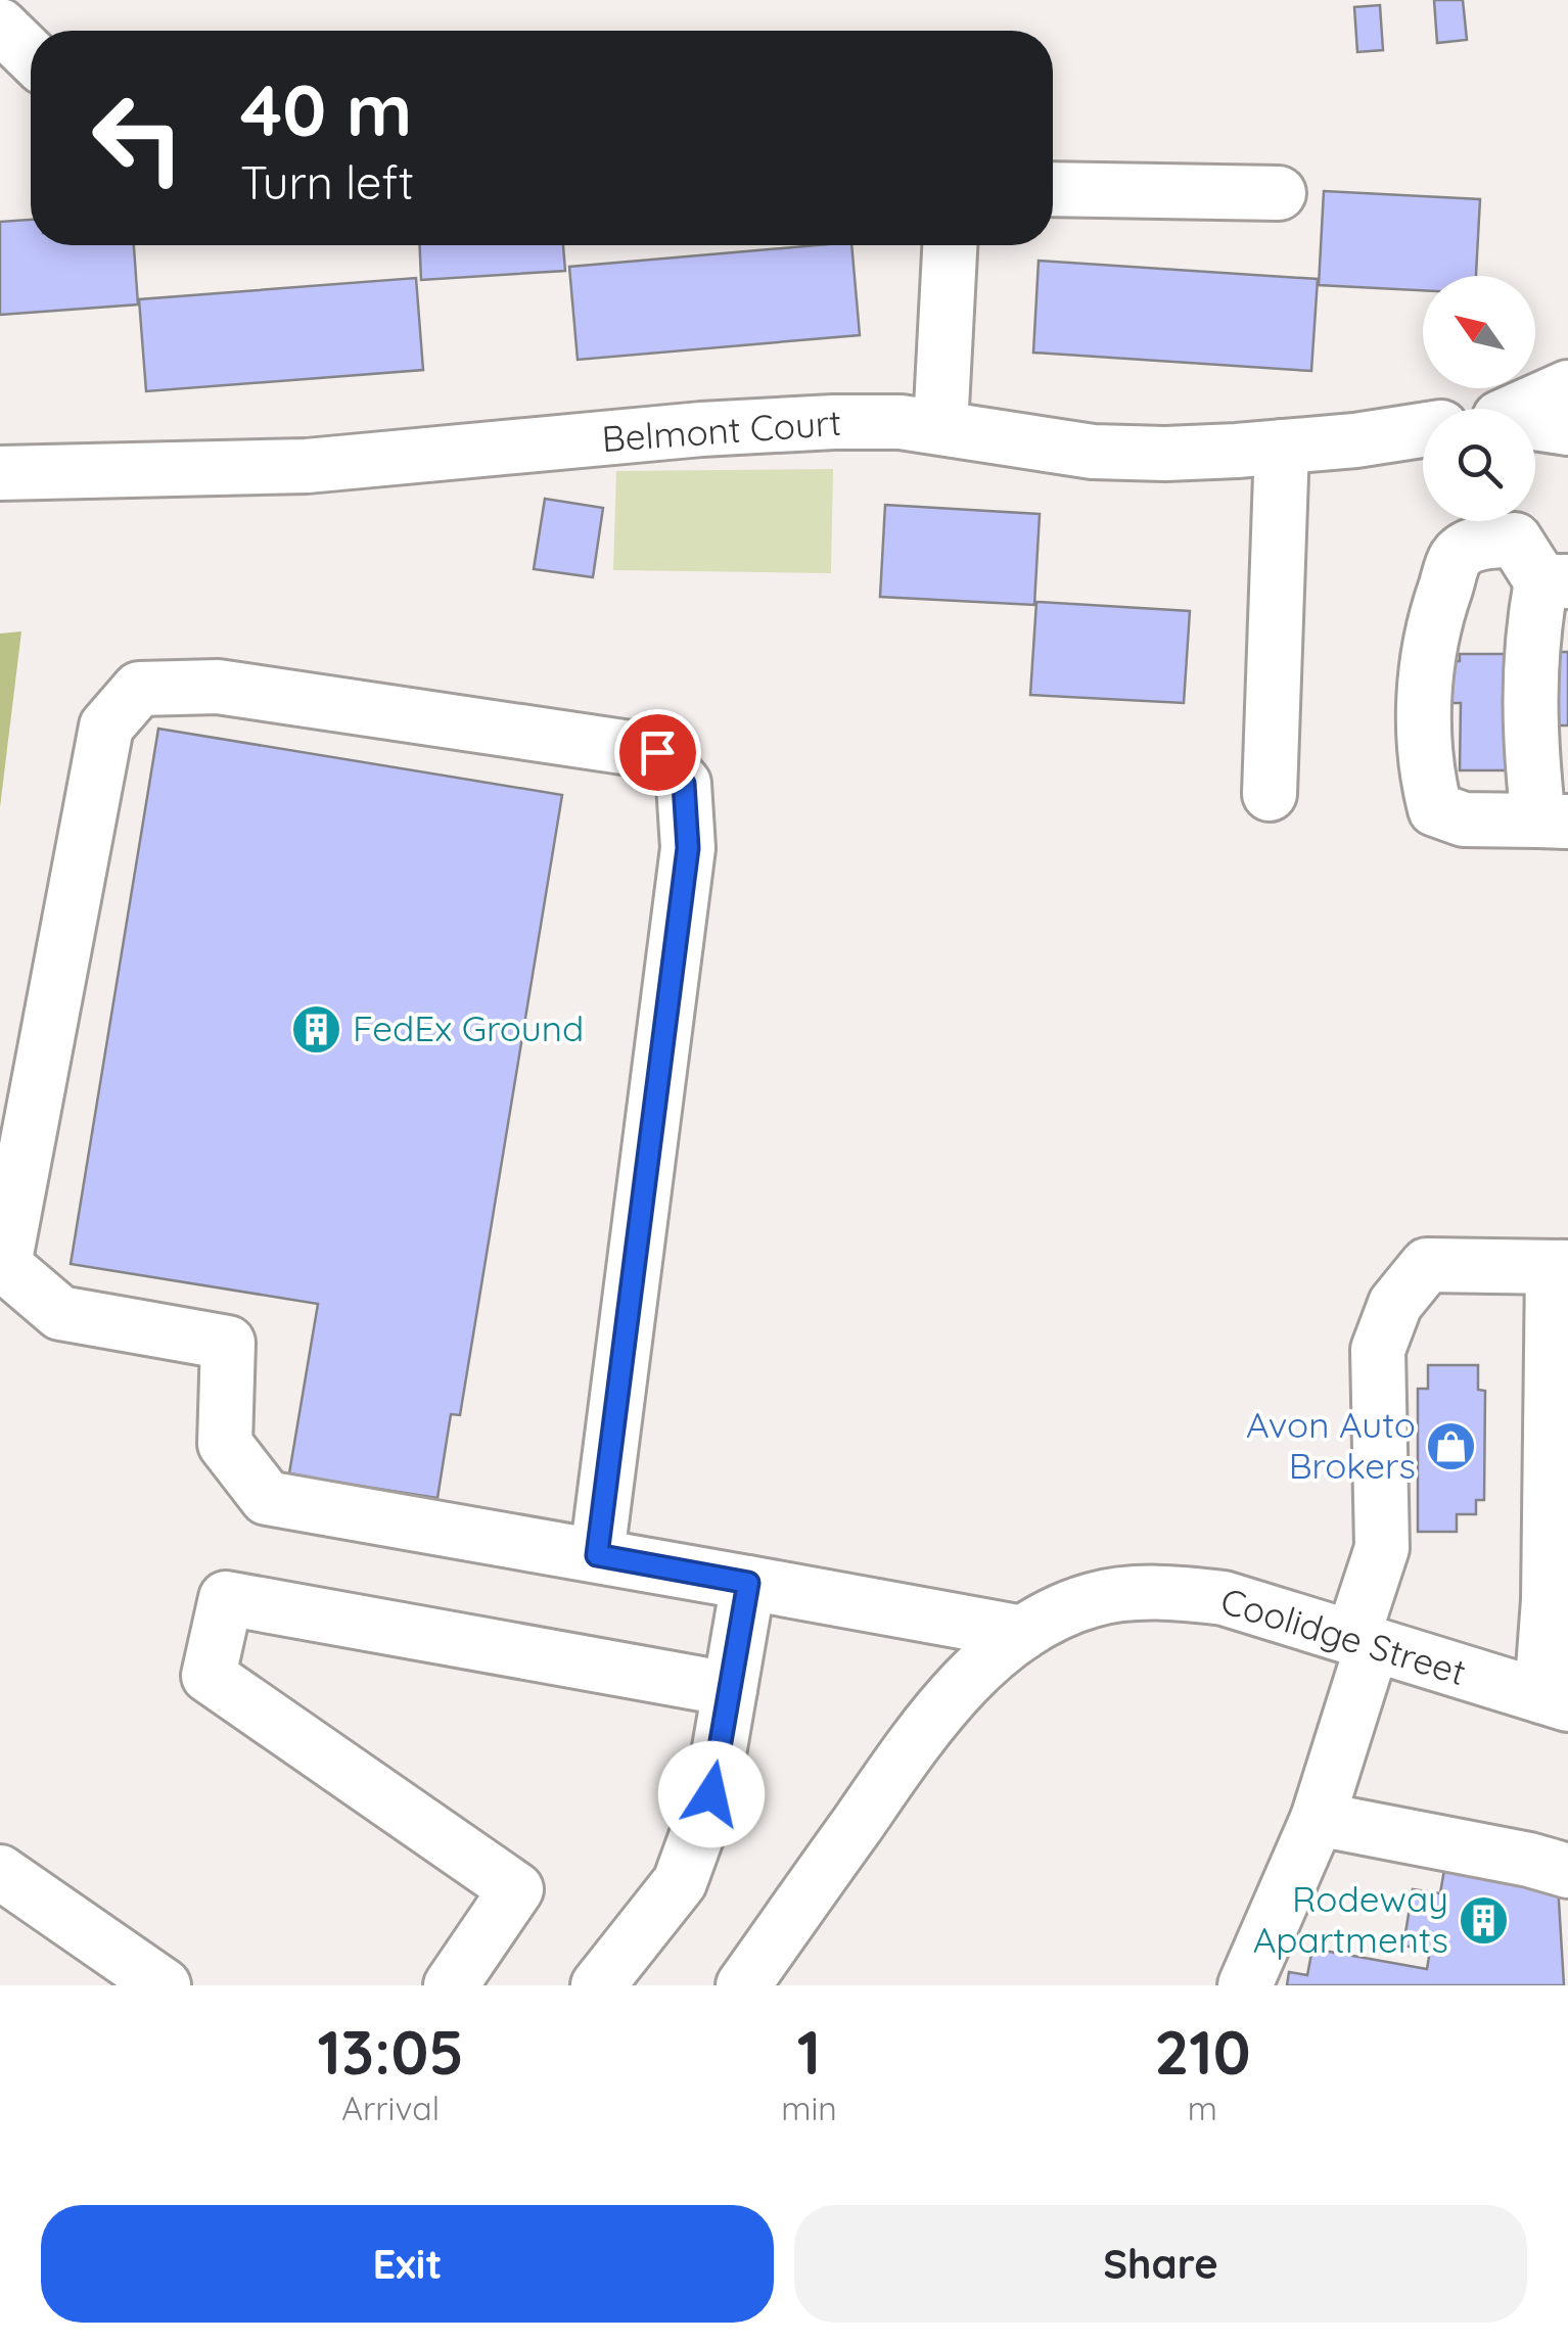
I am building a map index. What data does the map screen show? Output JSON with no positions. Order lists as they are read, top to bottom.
{
  "streets": {
    "lane": ["Belmont Court", "Coolidge Street"]
  },
  "places": {
    "building": ["FedEx Ground", "Rodeway Apartments"],
    "shop": ["Avon Auto Brokers"]
  },
  "north": "top left",
  "page": {
    "turn": ["40 m", "Turn left"],
    "eta": [
      "13:05",
      "Arrival",
      "1",
      "min",
      "210",
      "m"
    ],
    "buttons": ["Exit", "Share"]
  }
}
